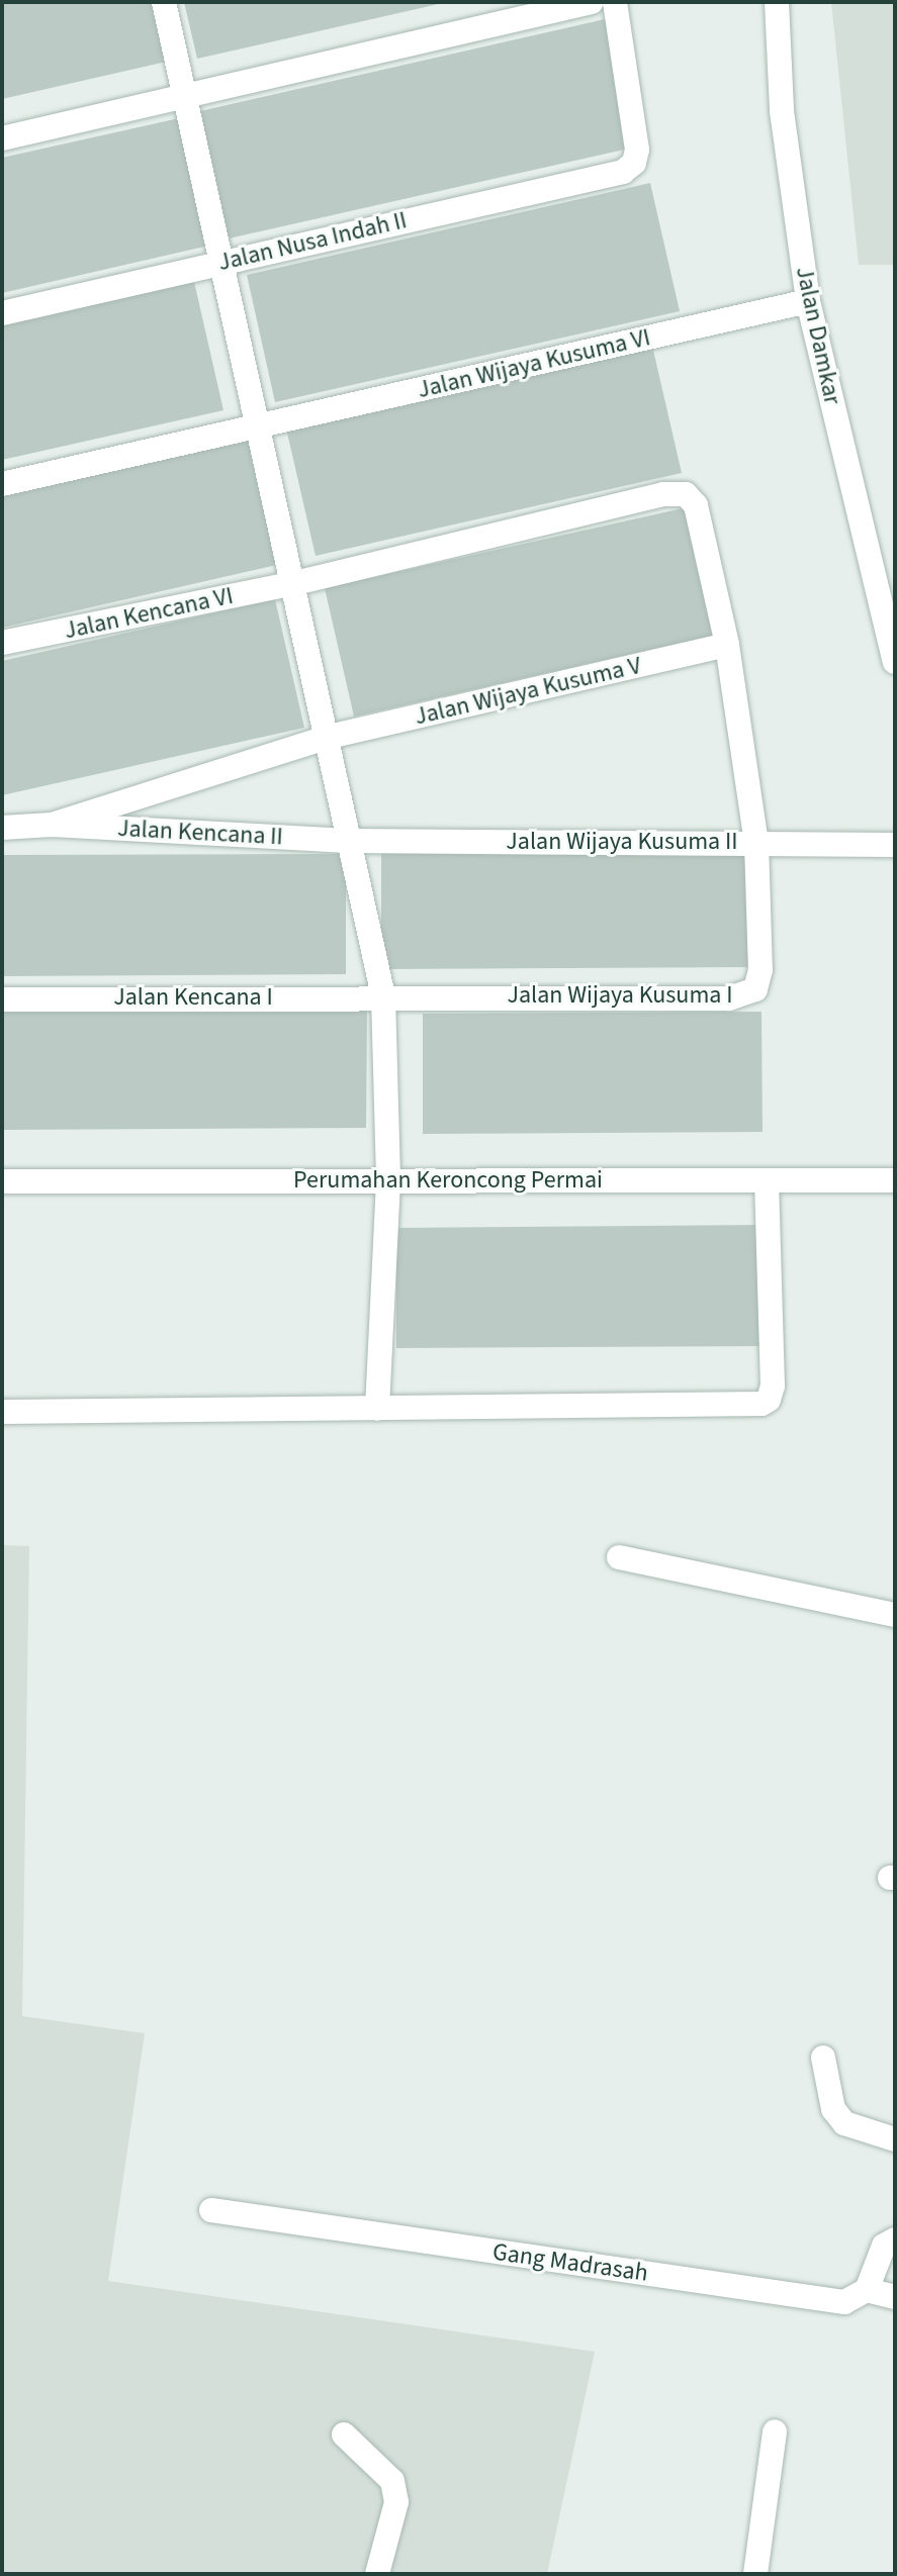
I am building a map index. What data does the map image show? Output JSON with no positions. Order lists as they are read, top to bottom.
{
  "streets": {
    "street": [
      "Jalan Nusa Indah II",
      "Jalan Damkar",
      "Jalan Wijaya Kusuma VI",
      "Jalan Kencana VI",
      "Jalan Wijaya Kusuma V",
      "Jalan Kencana II",
      "Jalan Wijaya Kusuma II",
      "Jalan Wijaya Kusuma I",
      "Jalan Kencana I",
      "Perumahan Keroncong Permai",
      "Gang Madrasah"
    ]
  },
  "crossings": [
    ["Jalan Damkar", "Jalan Wijaya Kusuma VI"],
    ["Jalan Kencana VI", "Jalan Wijaya Kusuma I"],
    ["Jalan Wijaya Kusuma V", "Jalan Kencana II"],
    ["Jalan Wijaya Kusuma V", "Jalan Wijaya Kusuma I"],
    ["Jalan Kencana II", "Jalan Wijaya Kusuma II"],
    ["Jalan Wijaya Kusuma II", "Jalan Wijaya Kusuma I"],
    ["Jalan Wijaya Kusuma I", "Jalan Kencana I"]
  ]
}
